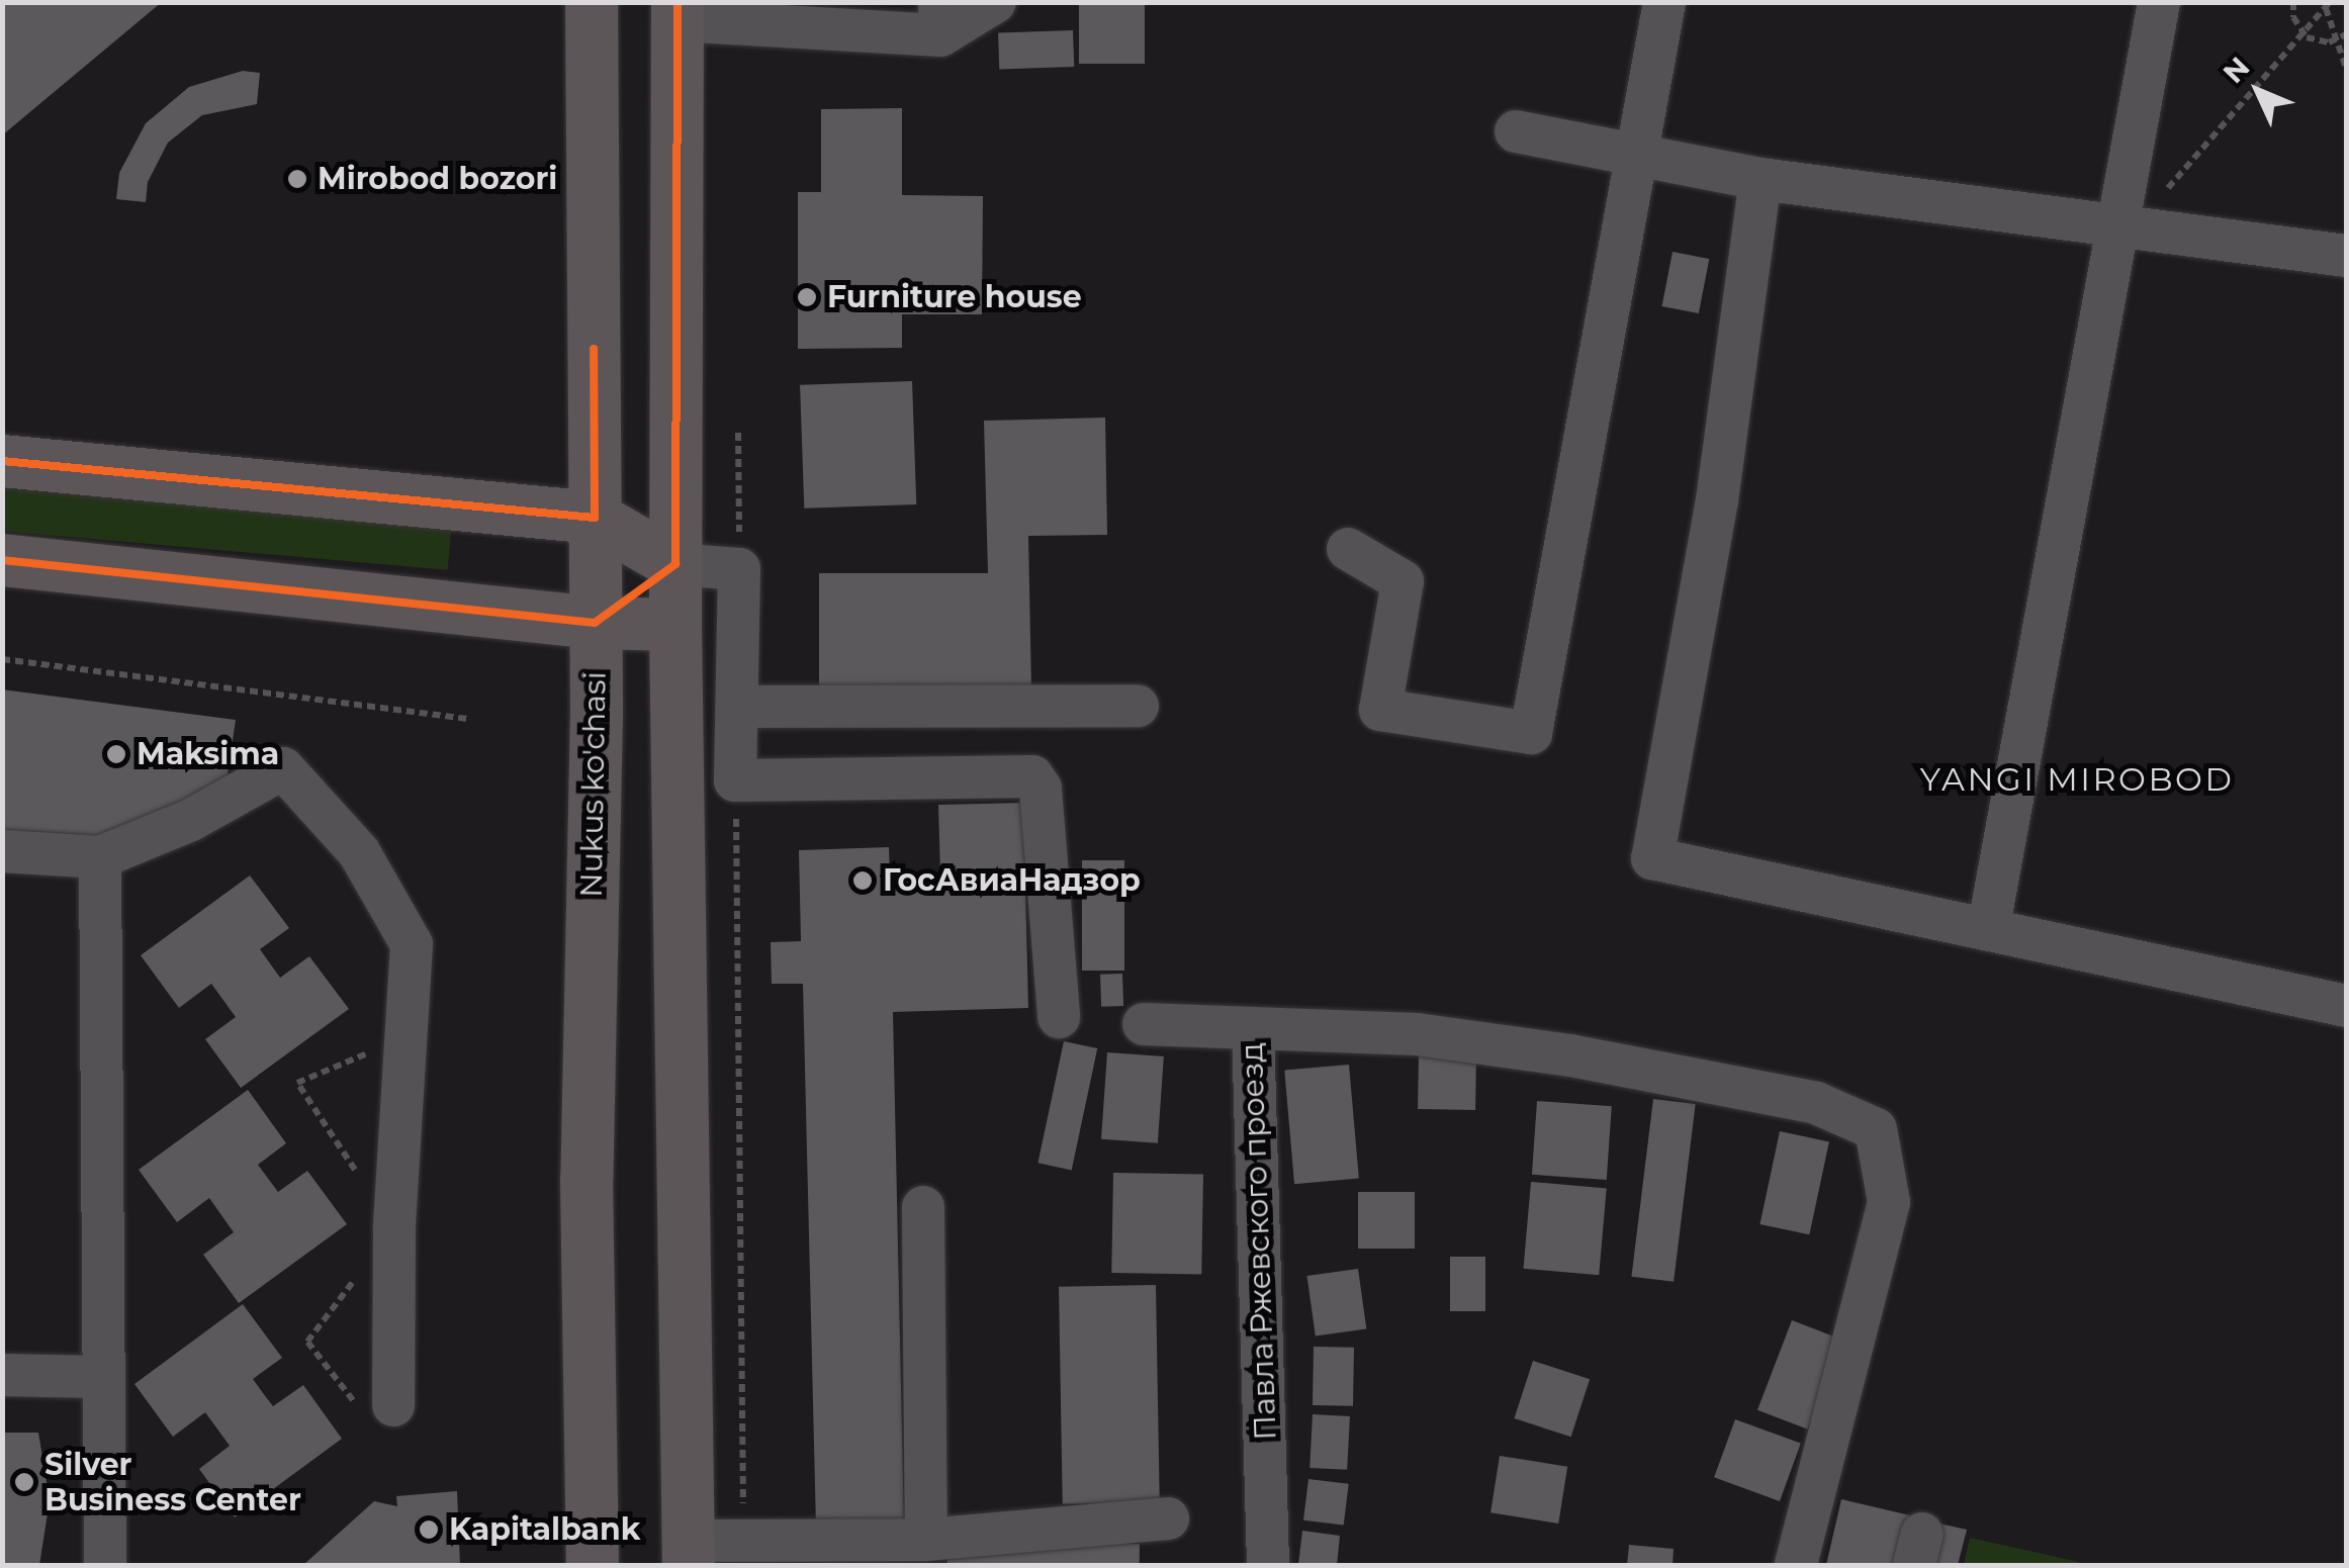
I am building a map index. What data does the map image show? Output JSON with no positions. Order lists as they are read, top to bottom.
{
  "streets": {
    "main road": ["Nukus ko'chasi"],
    "lane": ["Павла Ржевского проезд"]
  },
  "districts": ["YANGI MIROBOD"],
  "places": [
    "Mirobod bozori",
    "Furniture house",
    "Maksima",
    "ГосАвиаНадзор",
    "Silver Business Center",
    "Kapitalbank"
  ],
  "north": "top left"
}
